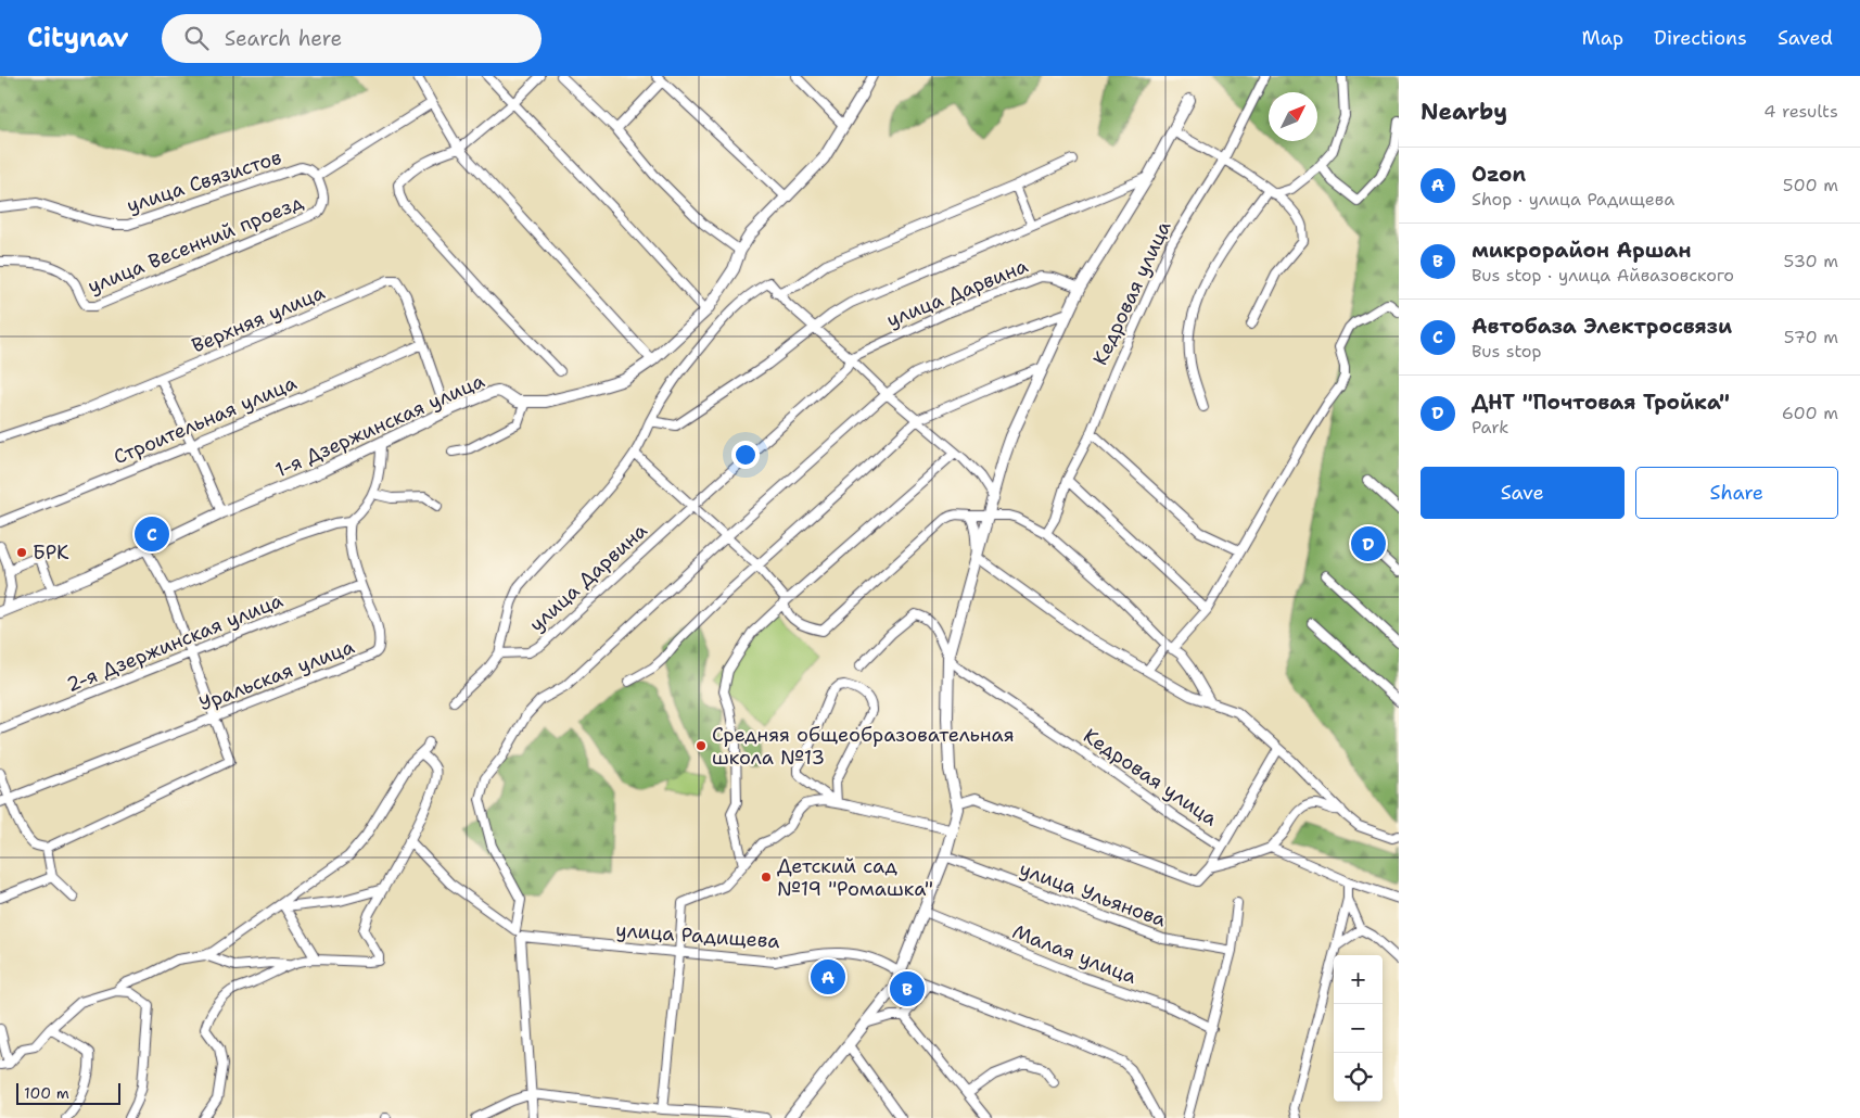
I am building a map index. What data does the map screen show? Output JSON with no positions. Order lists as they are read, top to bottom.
{
  "streets": {
    "street": [
      "улица Связистов",
      "улица Весенний проезд",
      "улица Дарвина",
      "Кедровая улица",
      "Верхняя улица",
      "Строительная улица",
      "1-я Дзержинская улица",
      "2-я Дзержинская улица",
      "Уральская улица",
      "улица Ульянова",
      "улица Радищева",
      "Малая улица"
    ]
  },
  "crossings": [
    ["улица Связистов", "улица Весенний проезд"],
    ["улица Дарвина", "Кедровая улица"],
    ["Верхняя улица", "Строительная улица"],
    ["Верхняя улица", "1-я Дзержинская улица"],
    ["2-я Дзержинская улица", "Уральская улица"]
  ],
  "places": ["БРК", "Средняя общеобразовательная школа №13", "Детский сад №19 \"Ромашка\""],
  "scale_bar": "100 m",
  "north": "top right",
  "page": {
    "header": "Citynav",
    "search": "Search here",
    "nav": ["Map", "Directions", "Saved"],
    "heading": ["Nearby", "4 results"],
    "list": [
      {
        "mark": "A",
        "name": "Ozon",
        "note": "Shop · улица Радищева",
        "value": "500 m"
      },
      {
        "mark": "B",
        "name": "микрорайон Аршан",
        "note": "Bus stop · улица Айвазовского",
        "value": "530 m"
      },
      {
        "mark": "C",
        "name": "Автобаза Электросвязи",
        "note": "Bus stop",
        "value": "570 m"
      },
      {
        "mark": "D",
        "name": "ДНТ \"Почтовая Тройка\"",
        "note": "Park",
        "value": "600 m"
      }
    ],
    "buttons": ["Save", "Share"],
    "pins": [
      "C",
      "D",
      "A",
      "B"
    ],
    "map_buttons": ["+", "−"],
    "scale": "100 m"
  }
}
